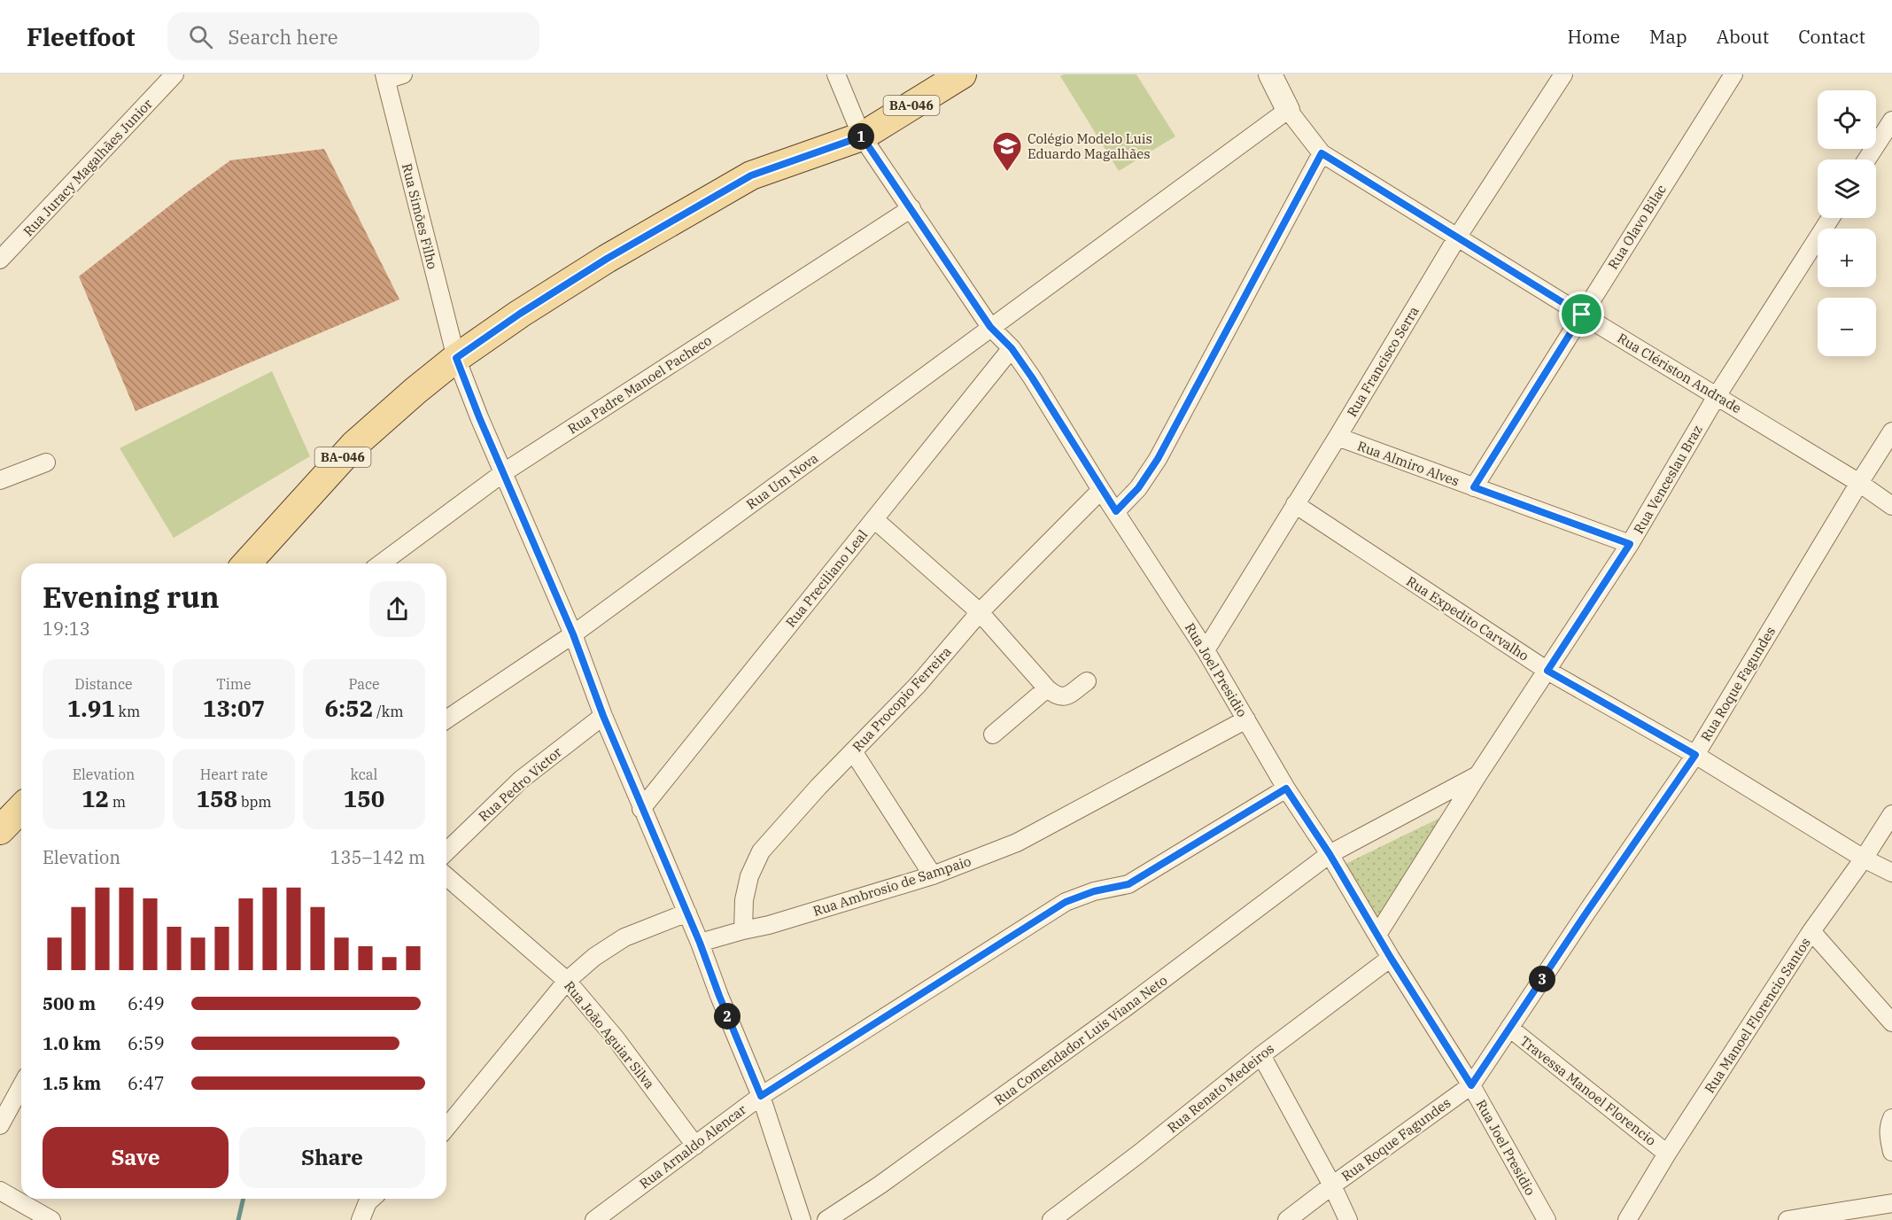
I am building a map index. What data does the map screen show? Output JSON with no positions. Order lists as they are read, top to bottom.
{
  "streets": {
    "main road": ["BA-046"],
    "street": [
      "Rua Juracy Magalhães Junior",
      "Rua Simões Filho",
      "Rua Olavo Bilac",
      "Rua Francisco Serra",
      "Rua Clériston Andrade",
      "Rua Padre Manoel Pacheco",
      "Rua Almiro Alves",
      "Rua Venceslau Braz",
      "Rua Um Nova",
      "Rua Preciliano Leal",
      "Rua Expedito Carvalho",
      "Rua Joel Presidio",
      "Rua Roque Fagundes",
      "Rua Procopio Ferreira",
      "Rua Pedro Victor",
      "Rua Ambrosio de Sampaio",
      "Rua Manoel Florencio Santos",
      "Rua João Aguiar Silva",
      "Rua Comendador Luis Viana Neto",
      "Rua Renato Medeiros",
      "Travessa Manoel Florencio",
      "Rua Arnaldo Alencar"
    ]
  },
  "crossings": [
    ["BA-046", "Rua Simões Filho"],
    ["BA-046", "Rua Joel Presidio"],
    ["Rua Simões Filho", "Rua Padre Manoel Pacheco"],
    ["Rua Simões Filho", "Rua Um Nova"],
    ["Rua Simões Filho", "Rua Preciliano Leal"],
    ["Rua Simões Filho", "Rua Pedro Victor"],
    ["Rua Simões Filho", "Rua Ambrosio de Sampaio"],
    ["Rua Simões Filho", "Rua Arnaldo Alencar"],
    ["Rua Olavo Bilac", "Rua Clériston Andrade"],
    ["Rua Olavo Bilac", "Rua Almiro Alves"],
    ["Rua Francisco Serra", "Rua Clériston Andrade"],
    ["Rua Francisco Serra", "Rua Almiro Alves"],
    ["Rua Francisco Serra", "Rua Expedito Carvalho"],
    ["Rua Francisco Serra", "Rua Joel Presidio"],
    ["Rua Clériston Andrade", "Rua Venceslau Braz"],
    ["Rua Clériston Andrade", "Rua Um Nova"],
    ["Rua Clériston Andrade", "Rua Roque Fagundes"],
    ["Rua Padre Manoel Pacheco", "Rua Joel Presidio"],
    ["Rua Almiro Alves", "Rua Venceslau Braz"],
    ["Rua Venceslau Braz", "Rua Expedito Carvalho"],
    ["Rua Venceslau Braz", "Rua Joel Presidio"],
    ["Rua Venceslau Braz", "Rua Comendador Luis Viana Neto"],
    ["Rua Um Nova", "Rua Joel Presidio"],
    ["Rua Preciliano Leal", "Rua Joel Presidio"],
    ["Rua Expedito Carvalho", "Rua Roque Fagundes"],
    ["Rua Expedito Carvalho", "Rua Manoel Florencio Santos"],
    ["Rua Joel Presidio", "Rua Roque Fagundes"],
    ["Rua Joel Presidio", "Rua Procopio Ferreira"],
    ["Rua Joel Presidio", "Rua Ambrosio de Sampaio"],
    ["Rua Joel Presidio", "Rua Comendador Luis Viana Neto"],
    ["Rua Joel Presidio", "Rua Renato Medeiros"],
    ["Rua Joel Presidio", "Rua Arnaldo Alencar"],
    ["Rua Roque Fagundes", "Travessa Manoel Florencio"],
    ["Rua Procopio Ferreira", "Rua Ambrosio de Sampaio"],
    ["Rua Manoel Florencio Santos", "Travessa Manoel Florencio"],
    ["Rua João Aguiar Silva", "Rua Arnaldo Alencar"]
  ],
  "places": {
    "school or university": ["Colégio Modelo Luis Eduardo Magalhães"]
  },
  "page": {
    "header": "Fleetfoot",
    "search": "Search here",
    "nav": [
      "Home",
      "Map",
      "About",
      "Contact"
    ],
    "map_buttons": ["+", "−"],
    "pins": ["1", "3", "2"],
    "heading": ["Evening run", "19:13"],
    "stats": [
      ["Distance", "1.91 km"],
      ["Time", "13:07"],
      ["Pace", "6:52 /km"],
      ["Elevation", "12 m"],
      ["Heart rate", "158 bpm"],
      ["kcal", "150"]
    ],
    "chart": ["Elevation", "135–142 m"],
    "list": [
      {
        "name": "500 m",
        "note": "6:49"
      },
      {
        "name": "1.0 km",
        "note": "6:59"
      },
      {
        "name": "1.5 km",
        "note": "6:47"
      }
    ],
    "buttons": ["Save", "Share"]
  }
}
